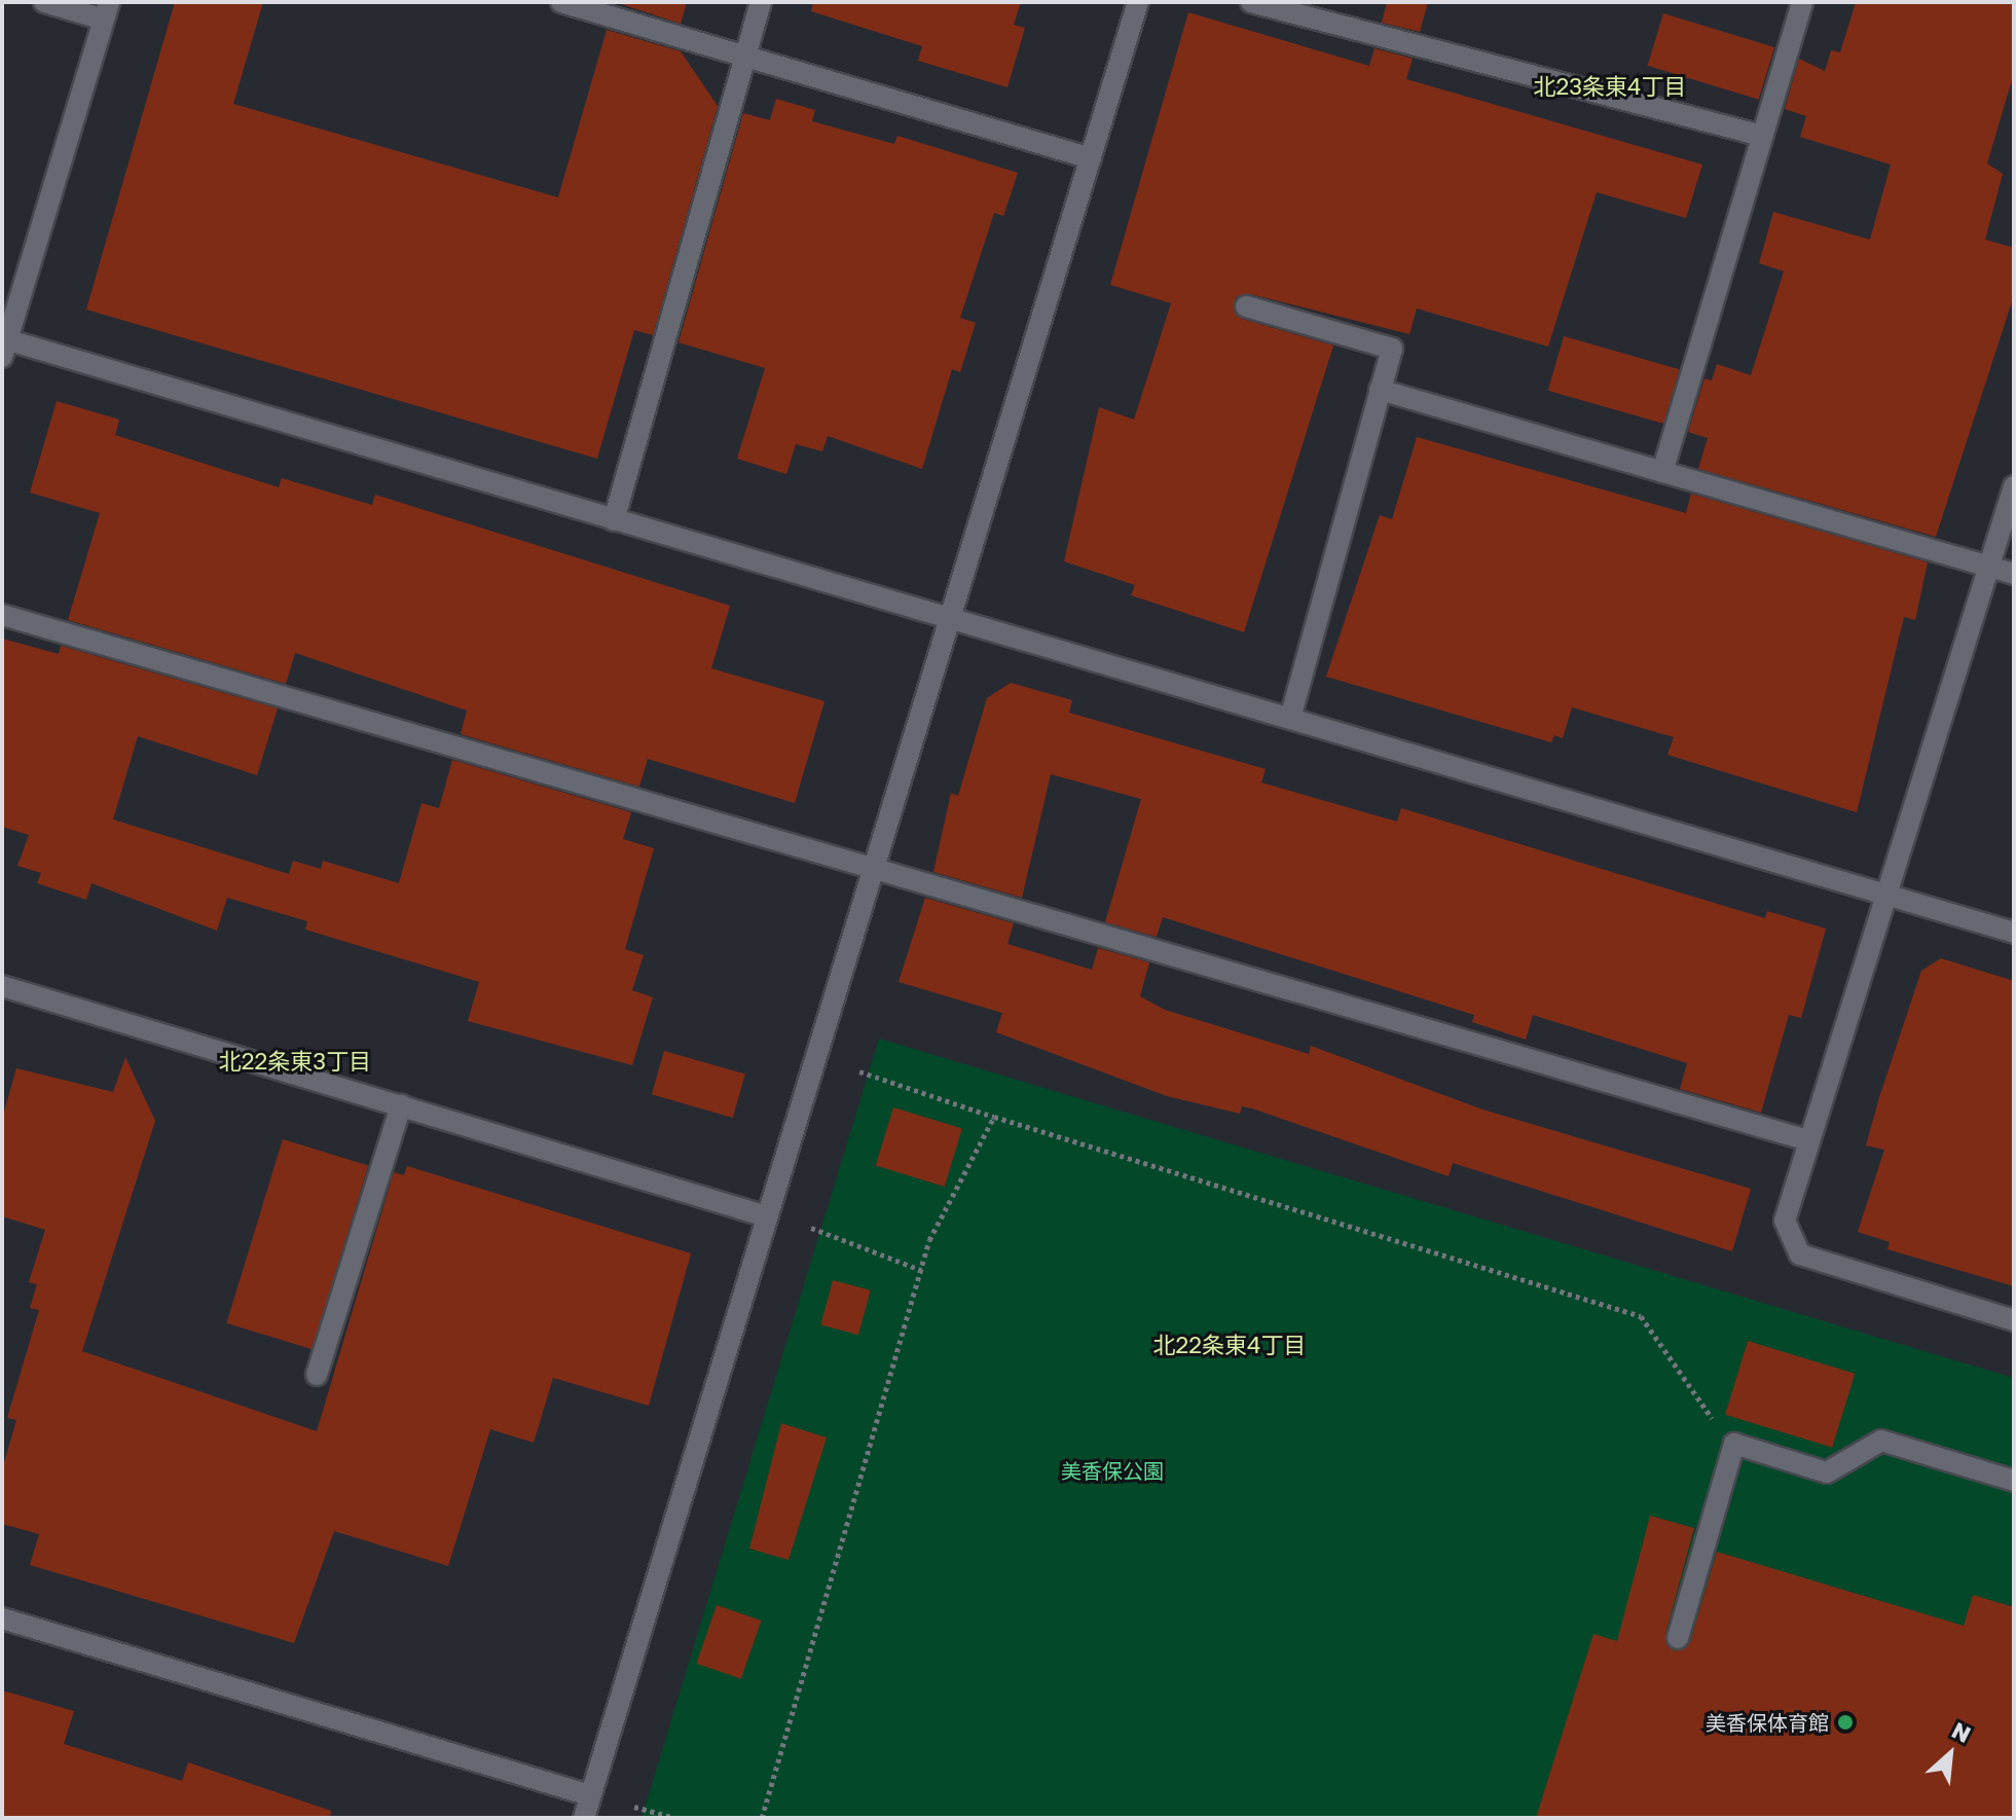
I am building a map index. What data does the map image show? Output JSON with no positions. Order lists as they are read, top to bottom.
{
  "districts": ["北23条東4丁目", "北22条東3丁目", "北22条東4丁目"],
  "parks": ["美香保公園"],
  "places": ["美香保体育館"],
  "north": "top right"
}
